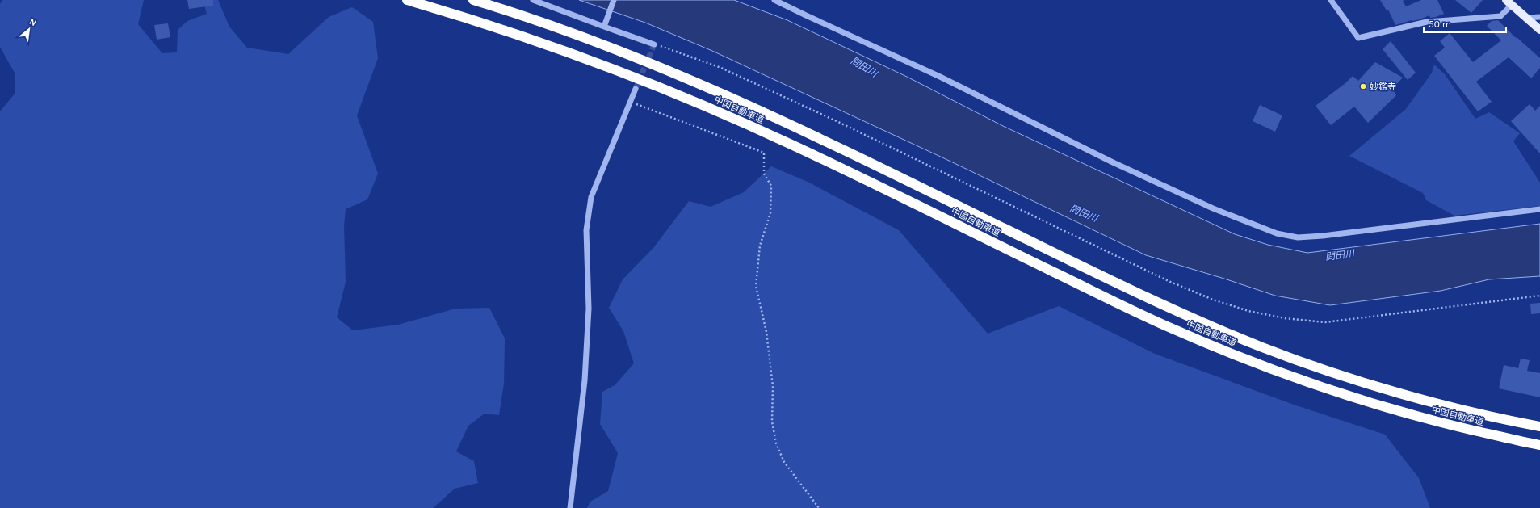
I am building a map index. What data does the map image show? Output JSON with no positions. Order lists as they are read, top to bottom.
{
  "streets": {
    "highway": ["中国自動車道"]
  },
  "water": ["問田川"],
  "places": ["妙鑑寺"],
  "scale_bar": "50 m",
  "north": "top right"
}
